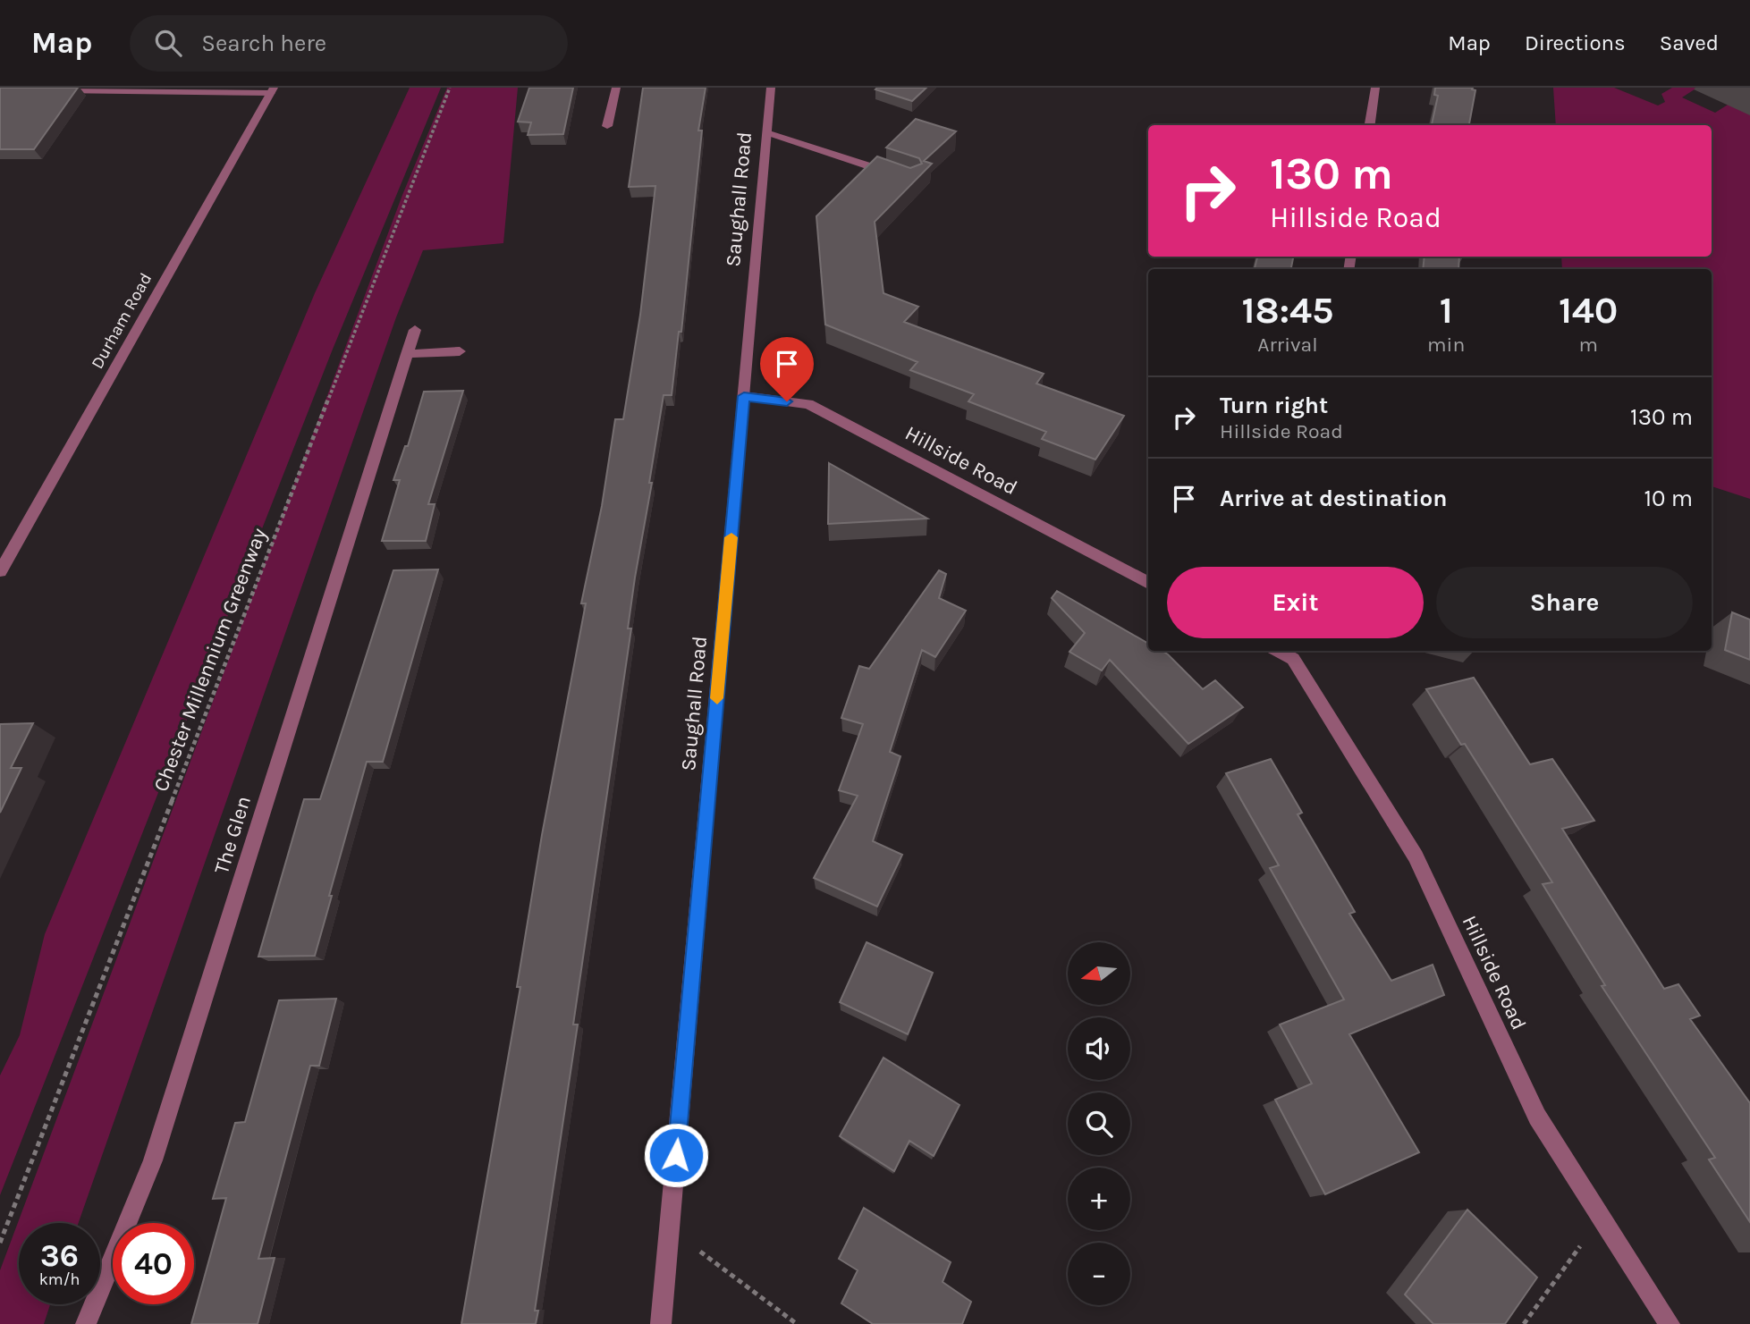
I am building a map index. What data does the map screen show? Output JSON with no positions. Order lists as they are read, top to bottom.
{
  "streets": {
    "street": [
      "Saughall Road",
      "Durham Road",
      "Hillside Road",
      "The Glen"
    ],
    "path": ["Chester Millennium Greenway"]
  },
  "crossings": [
    ["Saughall Road", "Hillside Road"]
  ],
  "north": "left",
  "page": {
    "header": "Map",
    "search": "Search here",
    "nav": ["Map", "Directions", "Saved"],
    "turn": ["130 m", "Hillside Road"],
    "eta": [
      "18:45",
      "Arrival",
      "1",
      "min",
      "140",
      "m"
    ],
    "list": [
      {
        "name": "Turn right",
        "note": "Hillside Road",
        "value": "130 m"
      },
      {
        "name": "Arrive at destination",
        "value": "10 m"
      }
    ],
    "buttons": ["Exit", "Share"],
    "map_buttons": ["+", "−"],
    "speed": "36 km/h",
    "limit": "40"
  }
}
